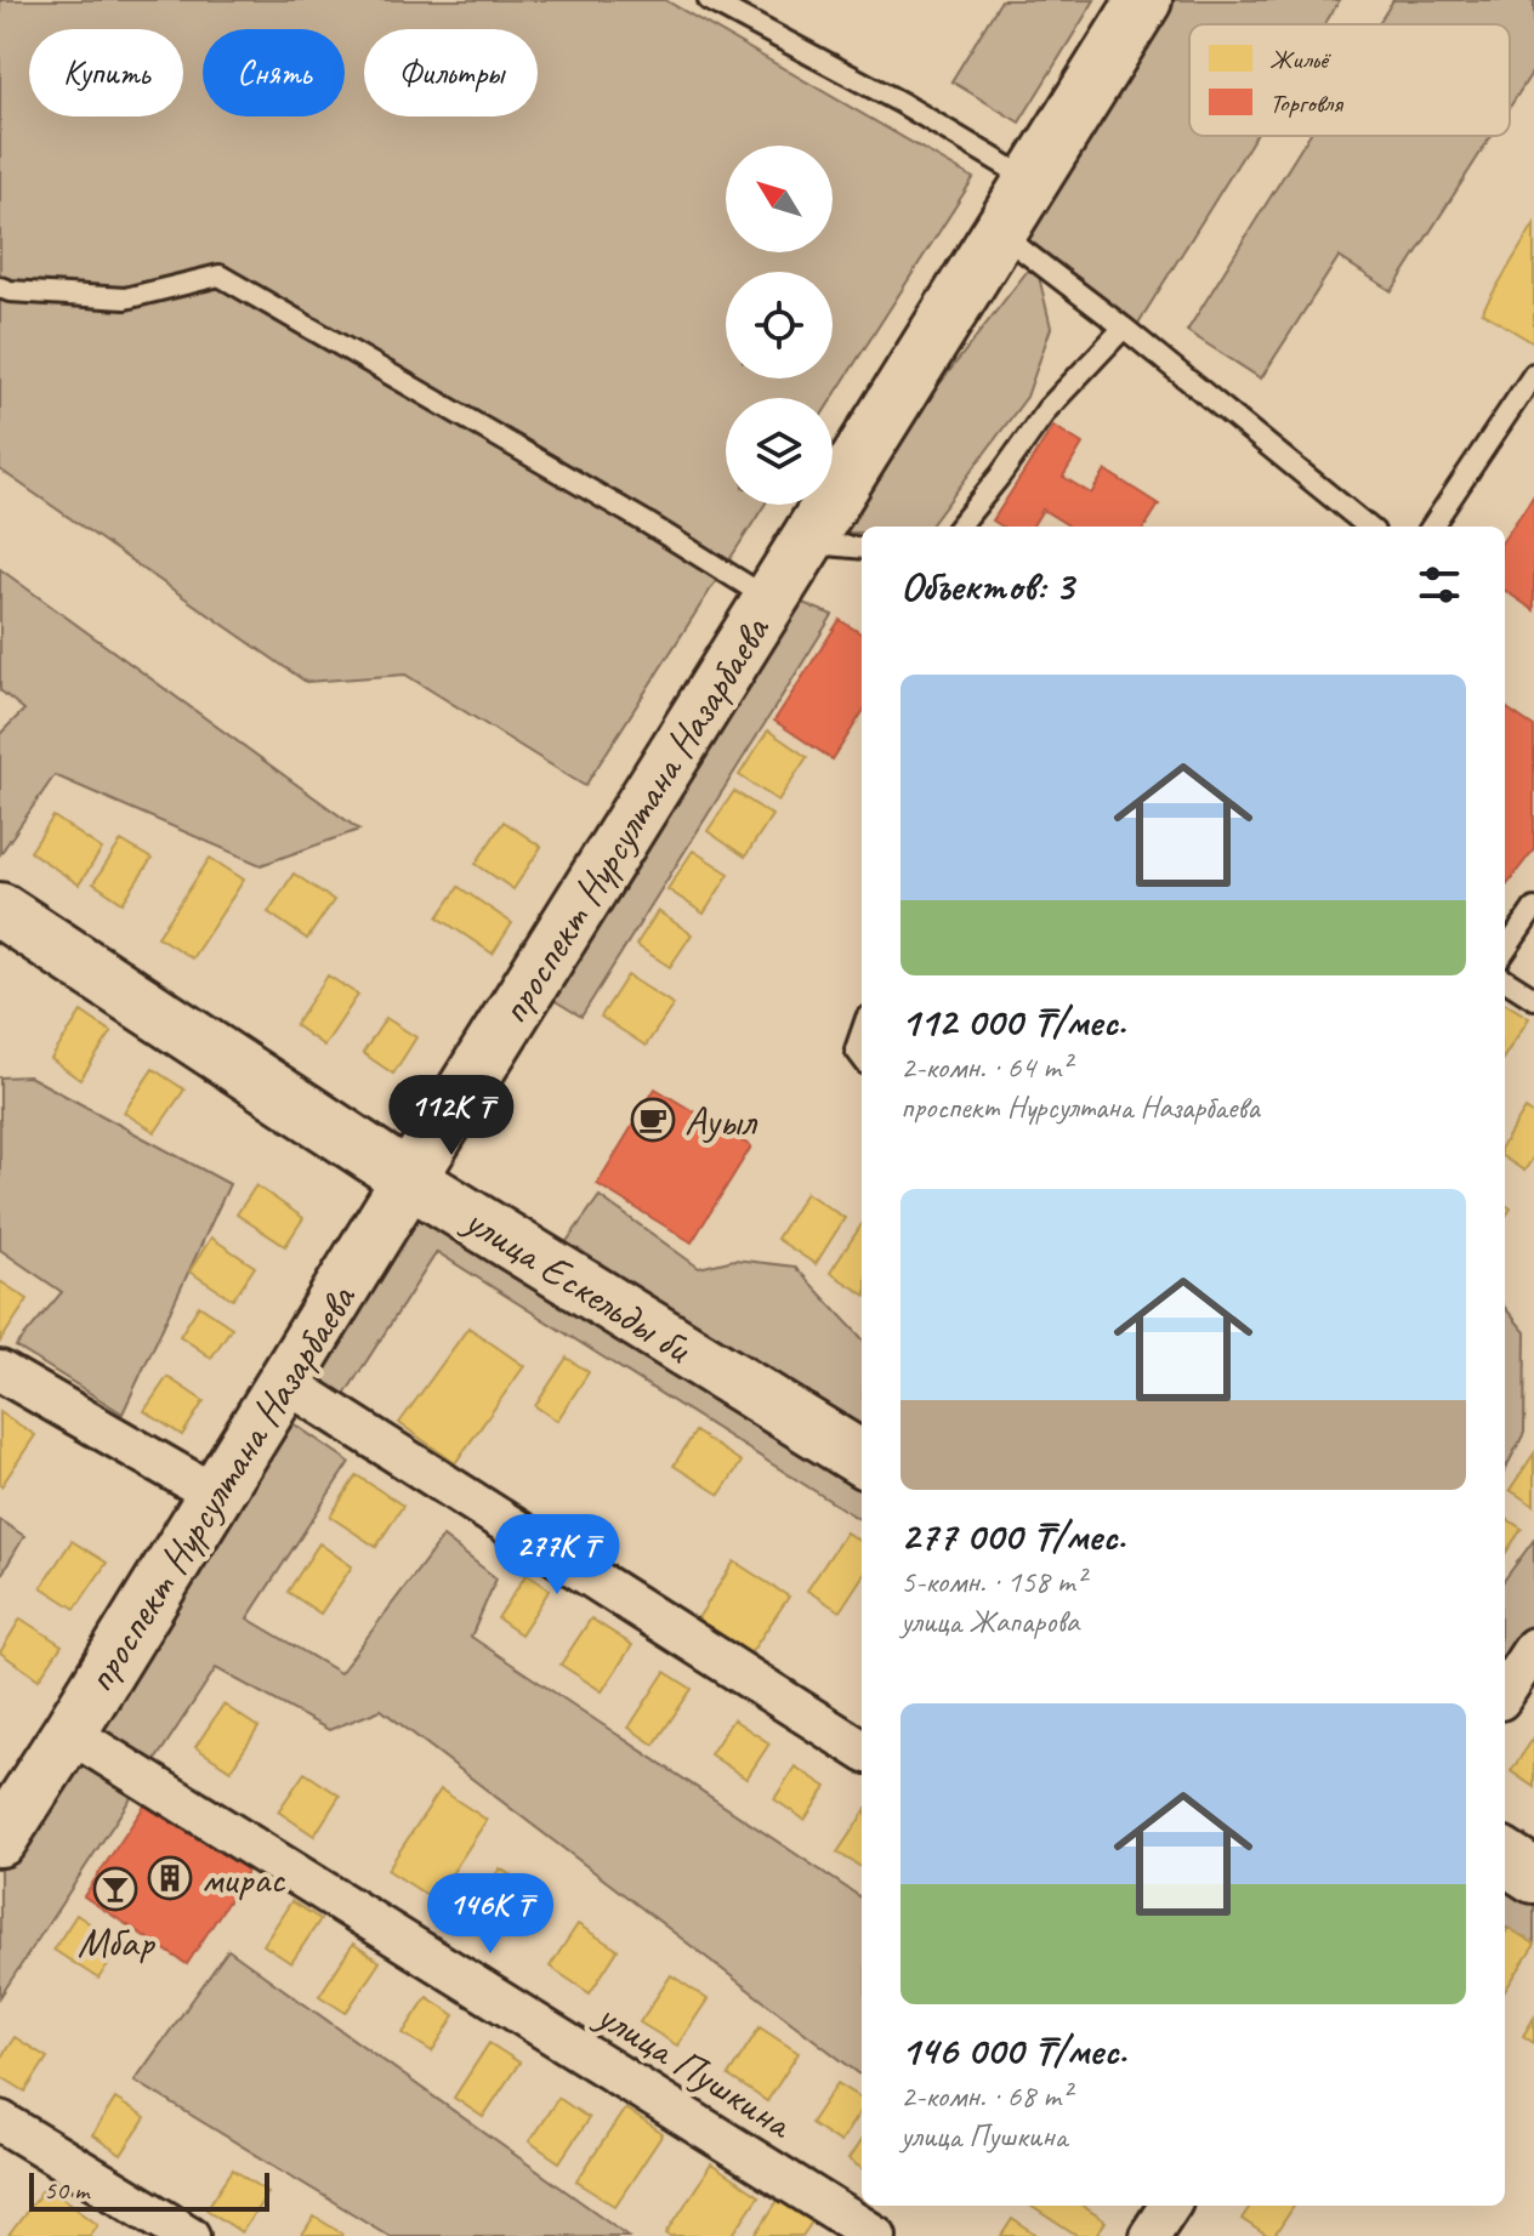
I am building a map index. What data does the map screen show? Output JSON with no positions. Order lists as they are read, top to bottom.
{
  "streets": {
    "main road": ["проспект Нурсултана Назарбаева", "улица Ескельды би"],
    "street": ["улица Пушкина"]
  },
  "crossings": [
    ["проспект Нурсултана Назарбаева", "улица Ескельды би"],
    ["проспект Нурсултана Назарбаева", "улица Пушкина"]
  ],
  "places": {
    "cafe": ["Ауыл"],
    "building": ["мирас"],
    "bar": ["Мбар"]
  },
  "legend": ["Жильё", "Торговля"],
  "scale_bar": "50 m",
  "north": "top left",
  "page": {
    "chip": ["Купить", "Снять", "Фильтры"],
    "heading": "Объектов: 3",
    "list": [
      {
        "name": "112 000 ₸/мес.",
        "note": "2-комн. · 64 m² · проспект Нурсултана Назарбаева"
      },
      {
        "name": "277 000 ₸/мес.",
        "note": "5-комн. · 158 m² · улица Жапарова"
      },
      {
        "name": "146 000 ₸/мес.",
        "note": "2-комн. · 68 m² · улица Пушкина"
      }
    ],
    "price": ["112K ₸", "277K ₸", "146K ₸"],
    "scale": "50 m"
  }
}
